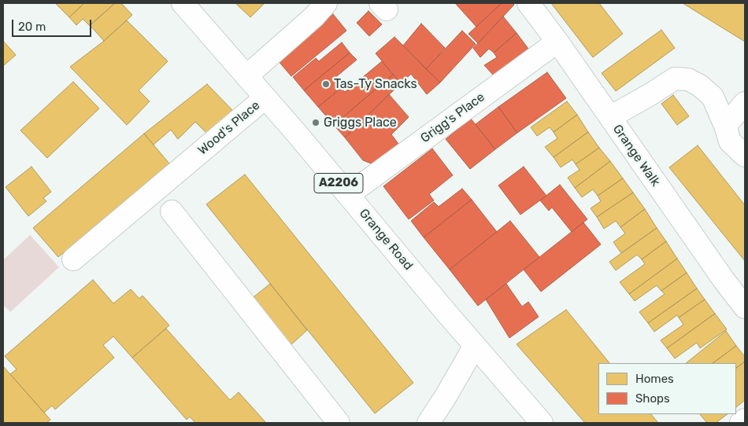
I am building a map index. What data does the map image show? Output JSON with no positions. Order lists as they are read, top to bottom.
{
  "streets": {
    "street": [
      "Grigg's Place",
      "Wood's Place",
      "Grange Walk",
      "A2206",
      "Grange Road"
    ]
  },
  "crossings": [
    ["Grigg's Place", "Grange Walk"],
    ["Grigg's Place", "Grange Road"],
    ["Wood's Place", "Grange Road"]
  ],
  "places": ["Tas-Ty Snacks", "Griggs Place"],
  "legend": ["Homes", "Shops"],
  "scale_bar": "20 m"
}
